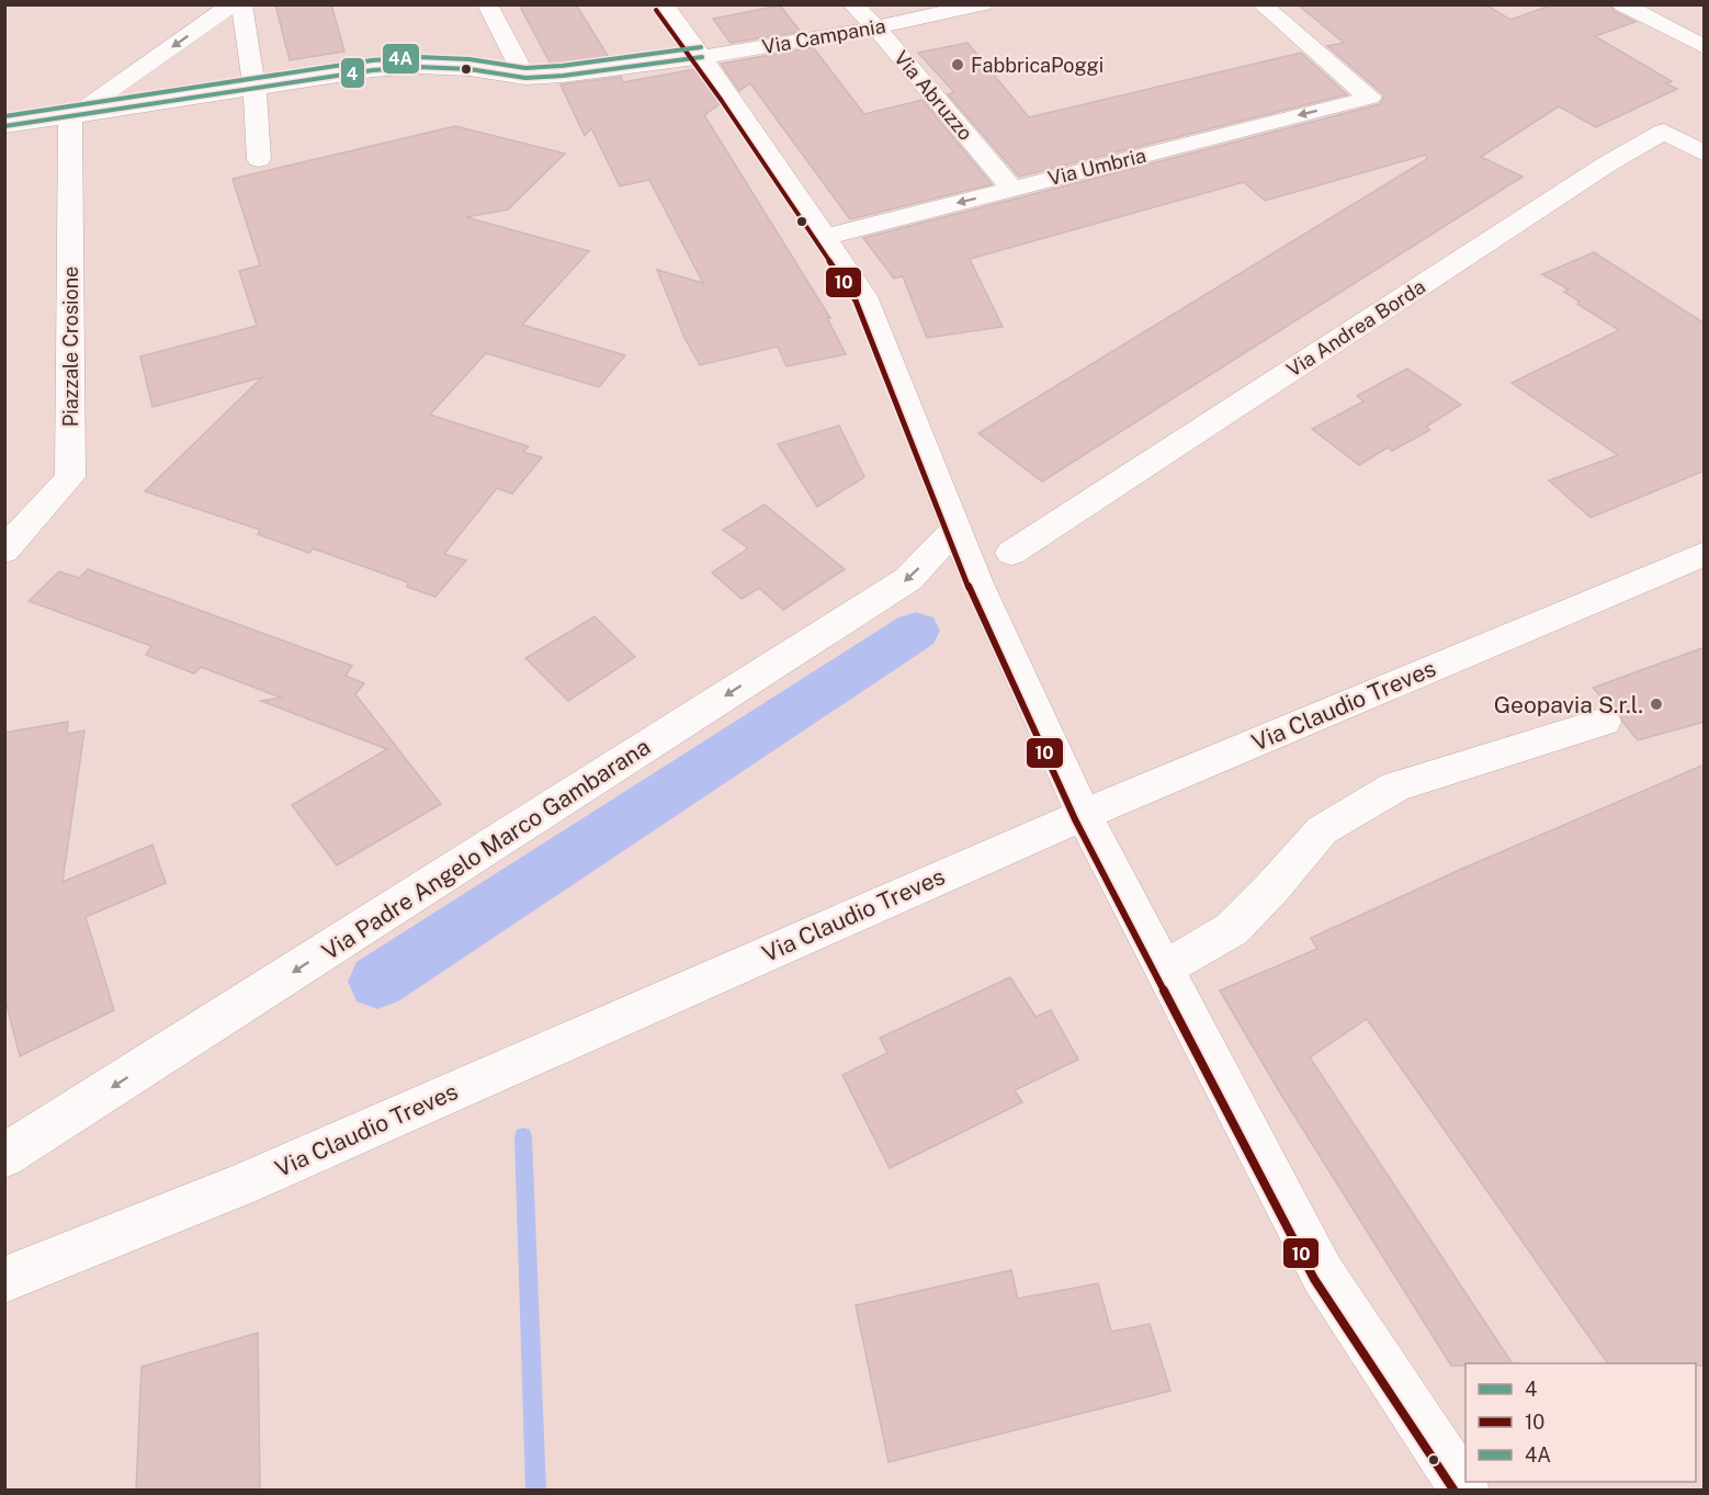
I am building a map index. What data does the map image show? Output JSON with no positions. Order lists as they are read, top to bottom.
{
  "streets": {
    "street": [
      "Via Campania",
      "Via Abruzzo",
      "Via Umbria",
      "Via Andrea Borda",
      "Piazzale Crosione",
      "Via Claudio Treves",
      "Via Padre Angelo Marco Gambarana"
    ]
  },
  "crossings": [
    ["Via Campania", "Via Abruzzo"],
    ["Via Campania", "Piazzale Crosione"],
    ["Via Abruzzo", "Via Umbria"]
  ],
  "one_way": ["Via Padre Angelo Marco Gambarana"],
  "places": ["FabbricaPoggi", "Geopavia S.r.l."],
  "lines": ["transit line 10", "transit line 4A", "transit line 4"],
  "legend": ["4", "10", "4A"]
}
